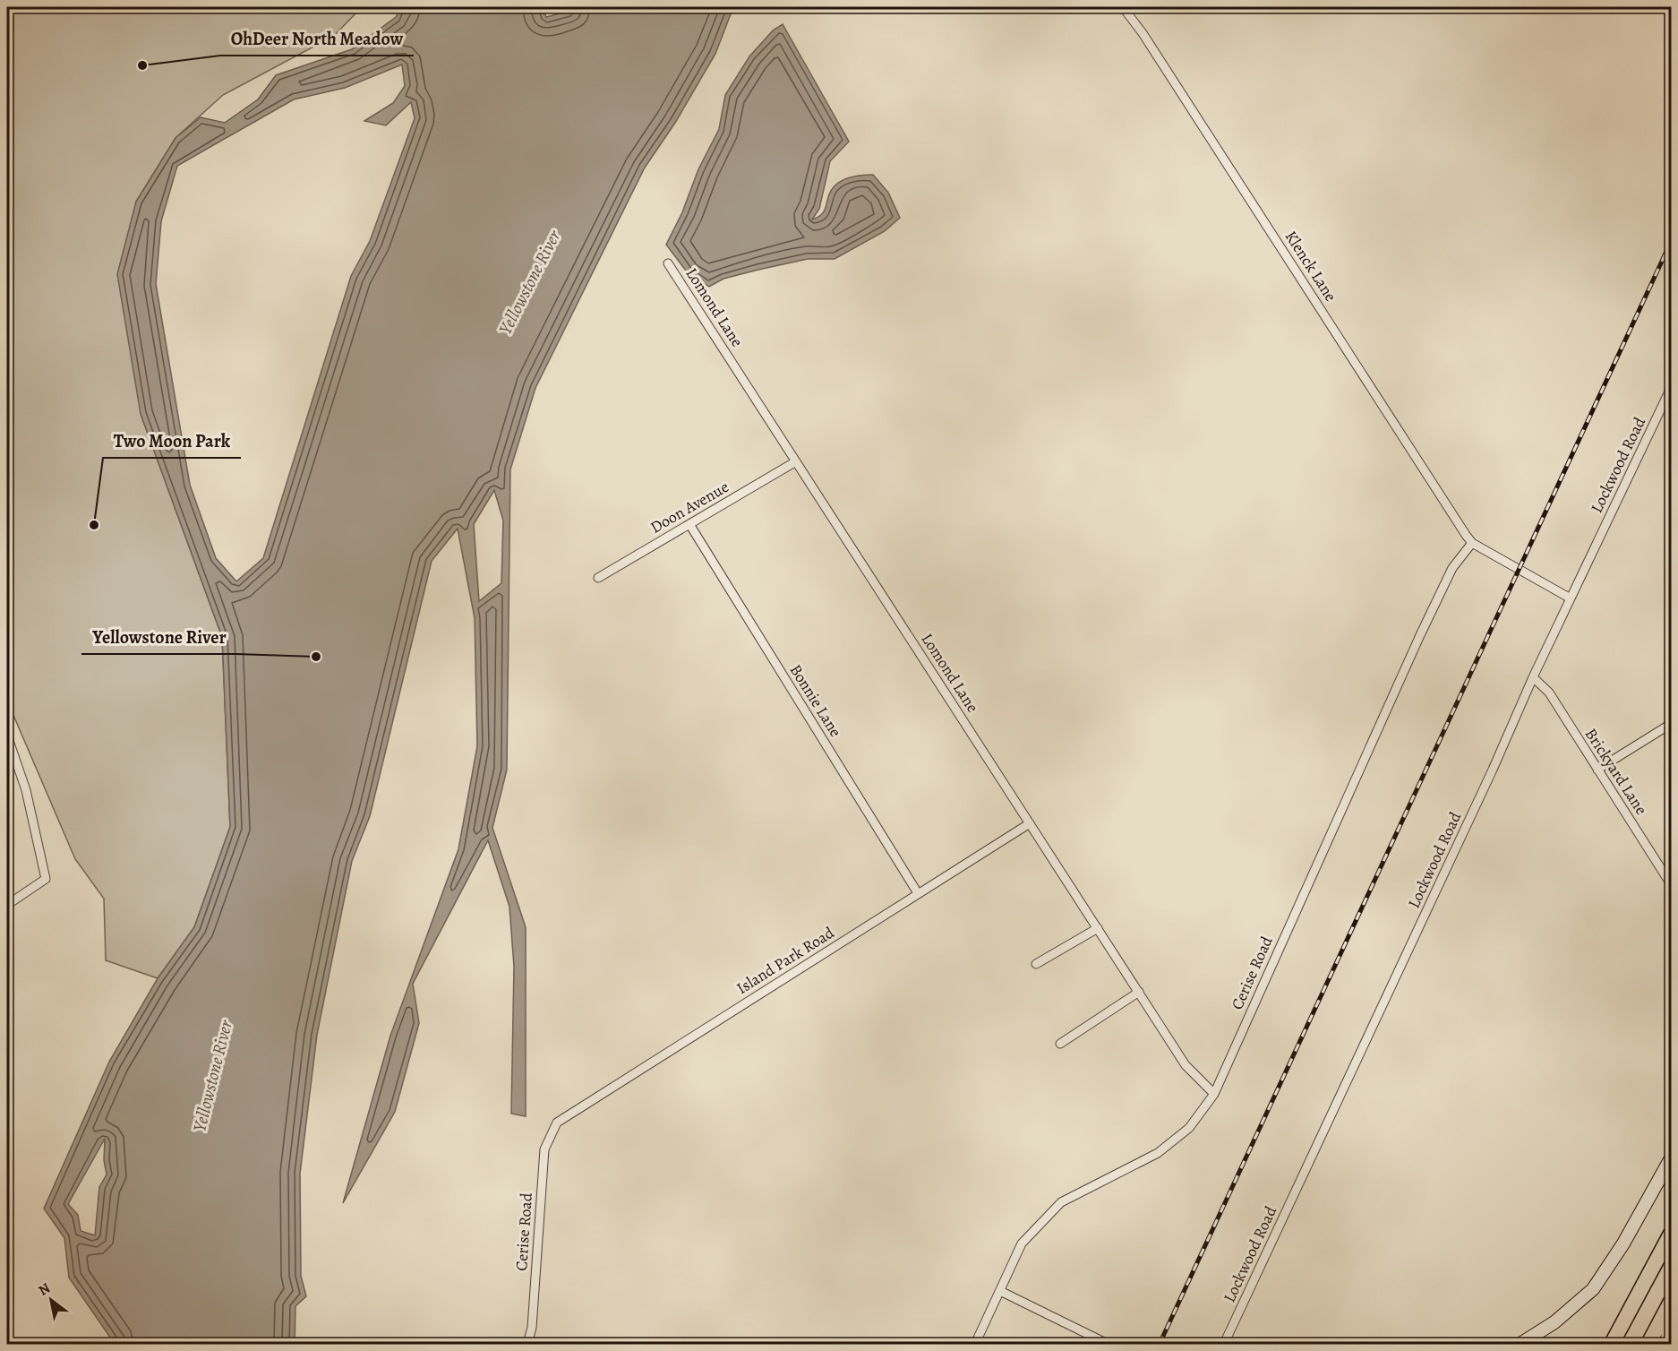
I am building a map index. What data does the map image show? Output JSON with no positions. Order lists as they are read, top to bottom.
{
  "streets": {
    "street": [
      "Klenck Lane",
      "Lomond Lane",
      "Lockwood Road",
      "Doon Avenue",
      "Bonnie Lane",
      "Brickyard Lane",
      "Island Park Road",
      "Cerise Road"
    ]
  },
  "crossings": [
    ["Klenck Lane", "Cerise Road"],
    ["Lomond Lane", "Doon Avenue"],
    ["Lomond Lane", "Island Park Road"],
    ["Lomond Lane", "Cerise Road"],
    ["Lockwood Road", "Brickyard Lane"],
    ["Doon Avenue", "Bonnie Lane"],
    ["Bonnie Lane", "Island Park Road"],
    ["Island Park Road", "Cerise Road"]
  ],
  "water": ["Yellowstone River"],
  "places": ["OhDeer North Meadow", "Two Moon Park", "Yellowstone River"],
  "north": "top left"
}
